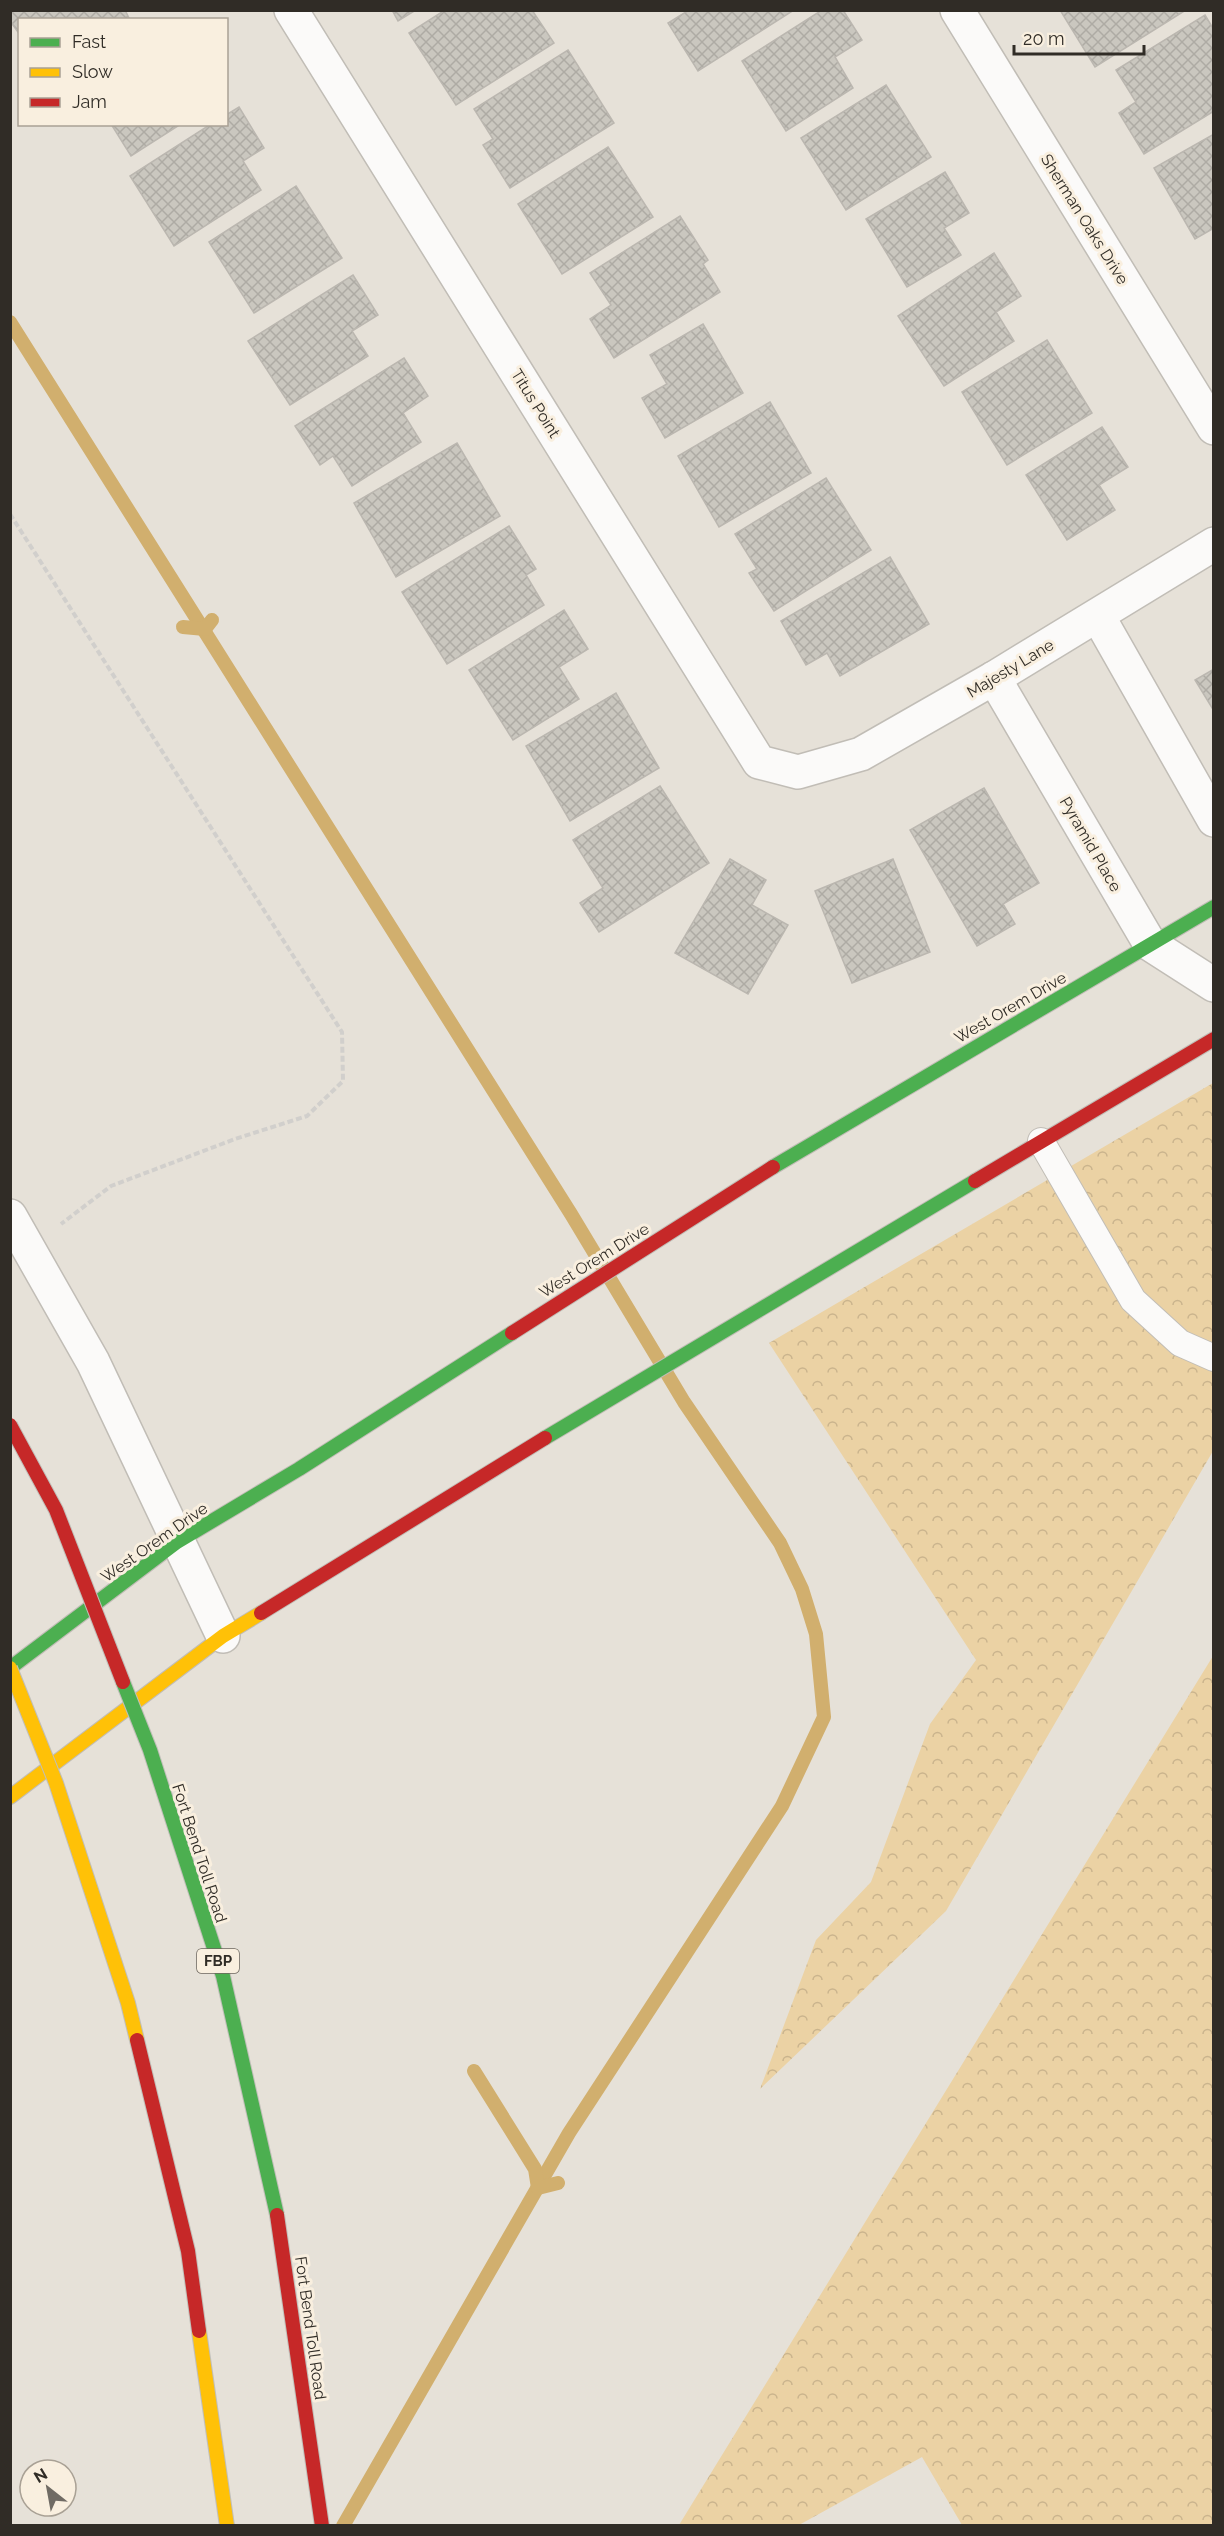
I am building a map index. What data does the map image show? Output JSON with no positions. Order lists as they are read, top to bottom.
{
  "streets": {
    "main road": ["West Orem Drive", "Fort Bend Toll Road", "FBP"],
    "street": [
      "Sherman Oaks Drive",
      "Titus Point",
      "Majesty Lane",
      "Pyramid Place"
    ]
  },
  "crossings": [
    ["Titus Point", "Majesty Lane"],
    ["Majesty Lane", "Pyramid Place"],
    ["Pyramid Place", "West Orem Drive"]
  ],
  "legend": ["Fast", "Slow", "Jam"],
  "scale_bar": "20 m",
  "north": "top left"
}
